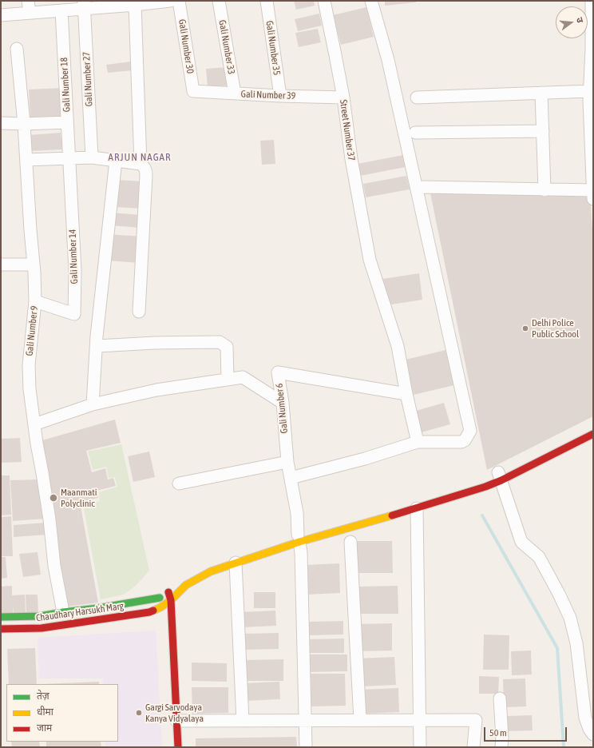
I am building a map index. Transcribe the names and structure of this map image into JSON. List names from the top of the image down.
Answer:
{
  "streets": {
    "street": [
      "Gali Number 30",
      "Gali Number 33",
      "Gali Number 35",
      "Gali Number 27",
      "Gali Number 18",
      "Gali Number 39",
      "Street Number 37",
      "Gali Number 14",
      "Gali Number 9",
      "Gali Number 6",
      "Chaudhary Harsukh Marg"
    ]
  },
  "crossings": [
    ["Gali Number 30", "Gali Number 39"],
    ["Gali Number 33", "Gali Number 39"],
    ["Gali Number 35", "Gali Number 39"],
    ["Gali Number 18", "Gali Number 14"],
    ["Gali Number 39", "Street Number 37"],
    ["Street Number 37", "Gali Number 6"],
    ["Gali Number 14", "Gali Number 9"],
    ["Gali Number 9", "Chaudhary Harsukh Marg"],
    ["Gali Number 6", "Chaudhary Harsukh Marg"]
  ],
  "districts": ["ARJUN NAGAR"],
  "places": ["Delhi Police Public School", "Maanmati Polyclinic", "Gargi Sarvodaya Kanya Vidyalaya"],
  "legend": ["तेज़", "धीमा", "जाम"],
  "scale_bar": "50 m",
  "north": "right"
}
